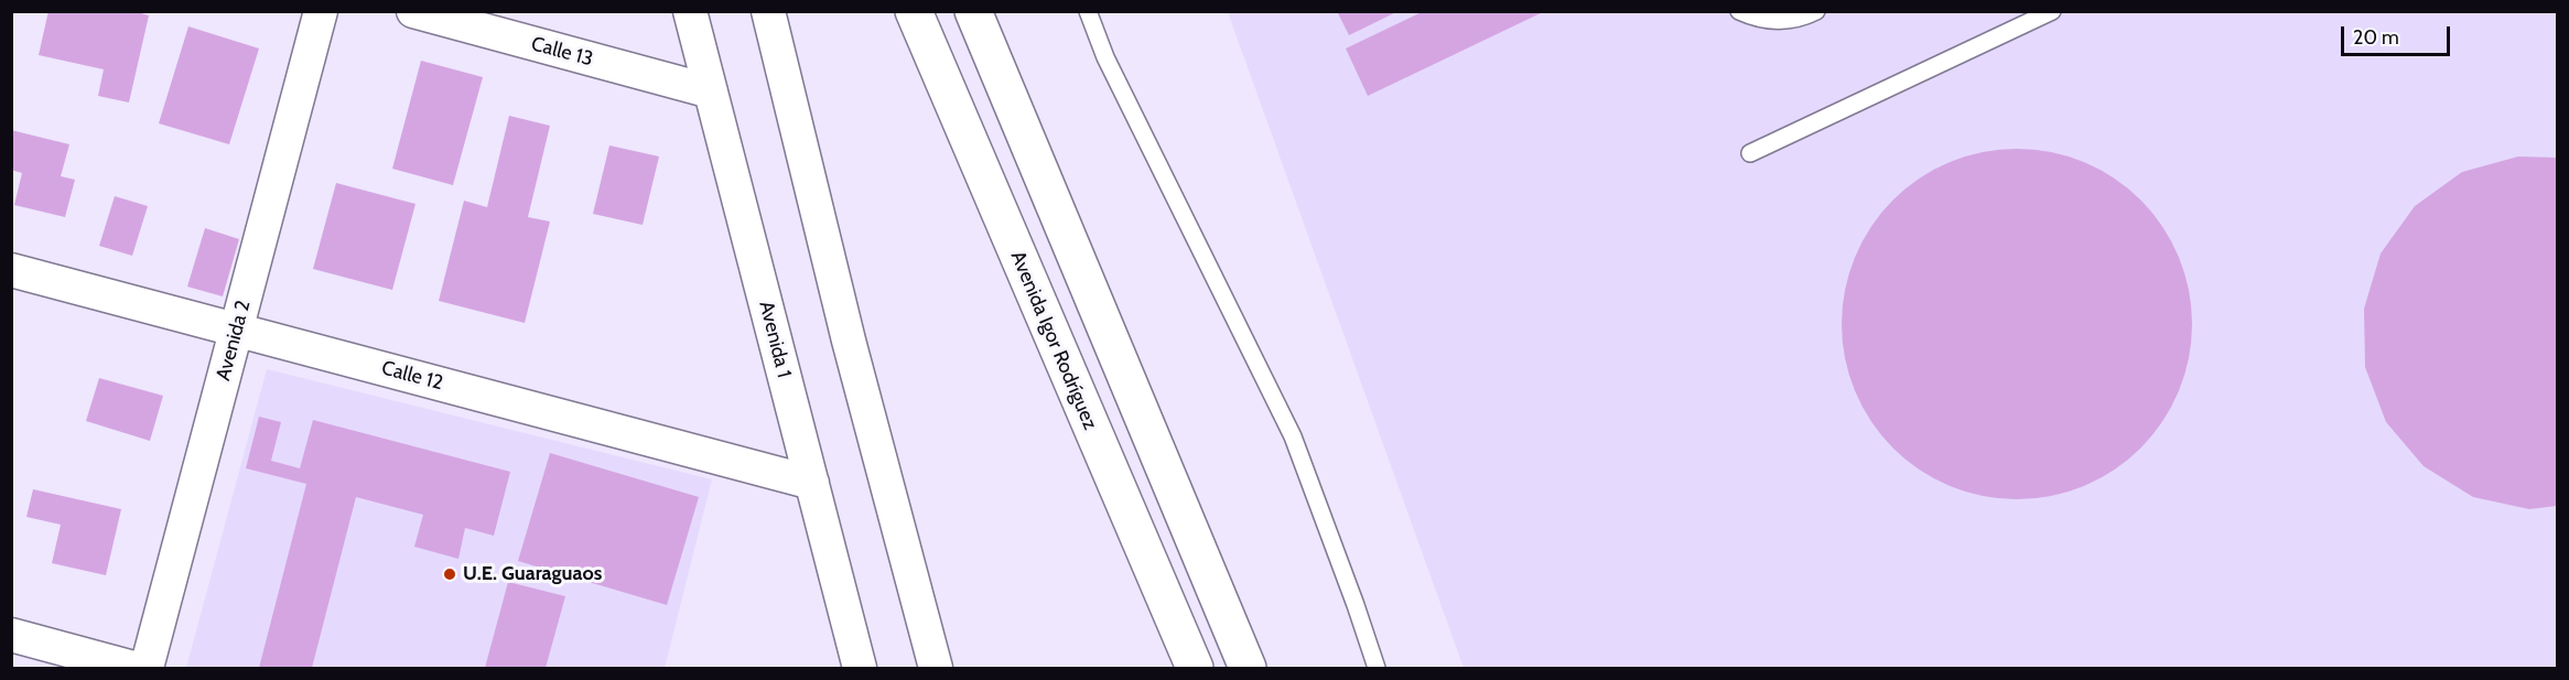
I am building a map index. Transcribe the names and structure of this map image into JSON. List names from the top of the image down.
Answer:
{
  "streets": {
    "highway": ["Avenida Igor Rodríguez"],
    "street": [
      "Calle 13",
      "Avenida 1",
      "Avenida 2",
      "Calle 12"
    ]
  },
  "crossings": [
    ["Calle 13", "Avenida 1"],
    ["Avenida 1", "Calle 12"],
    ["Avenida 2", "Calle 12"]
  ],
  "places": ["U.E. Guaraguaos"],
  "scale_bar": "20 m"
}
